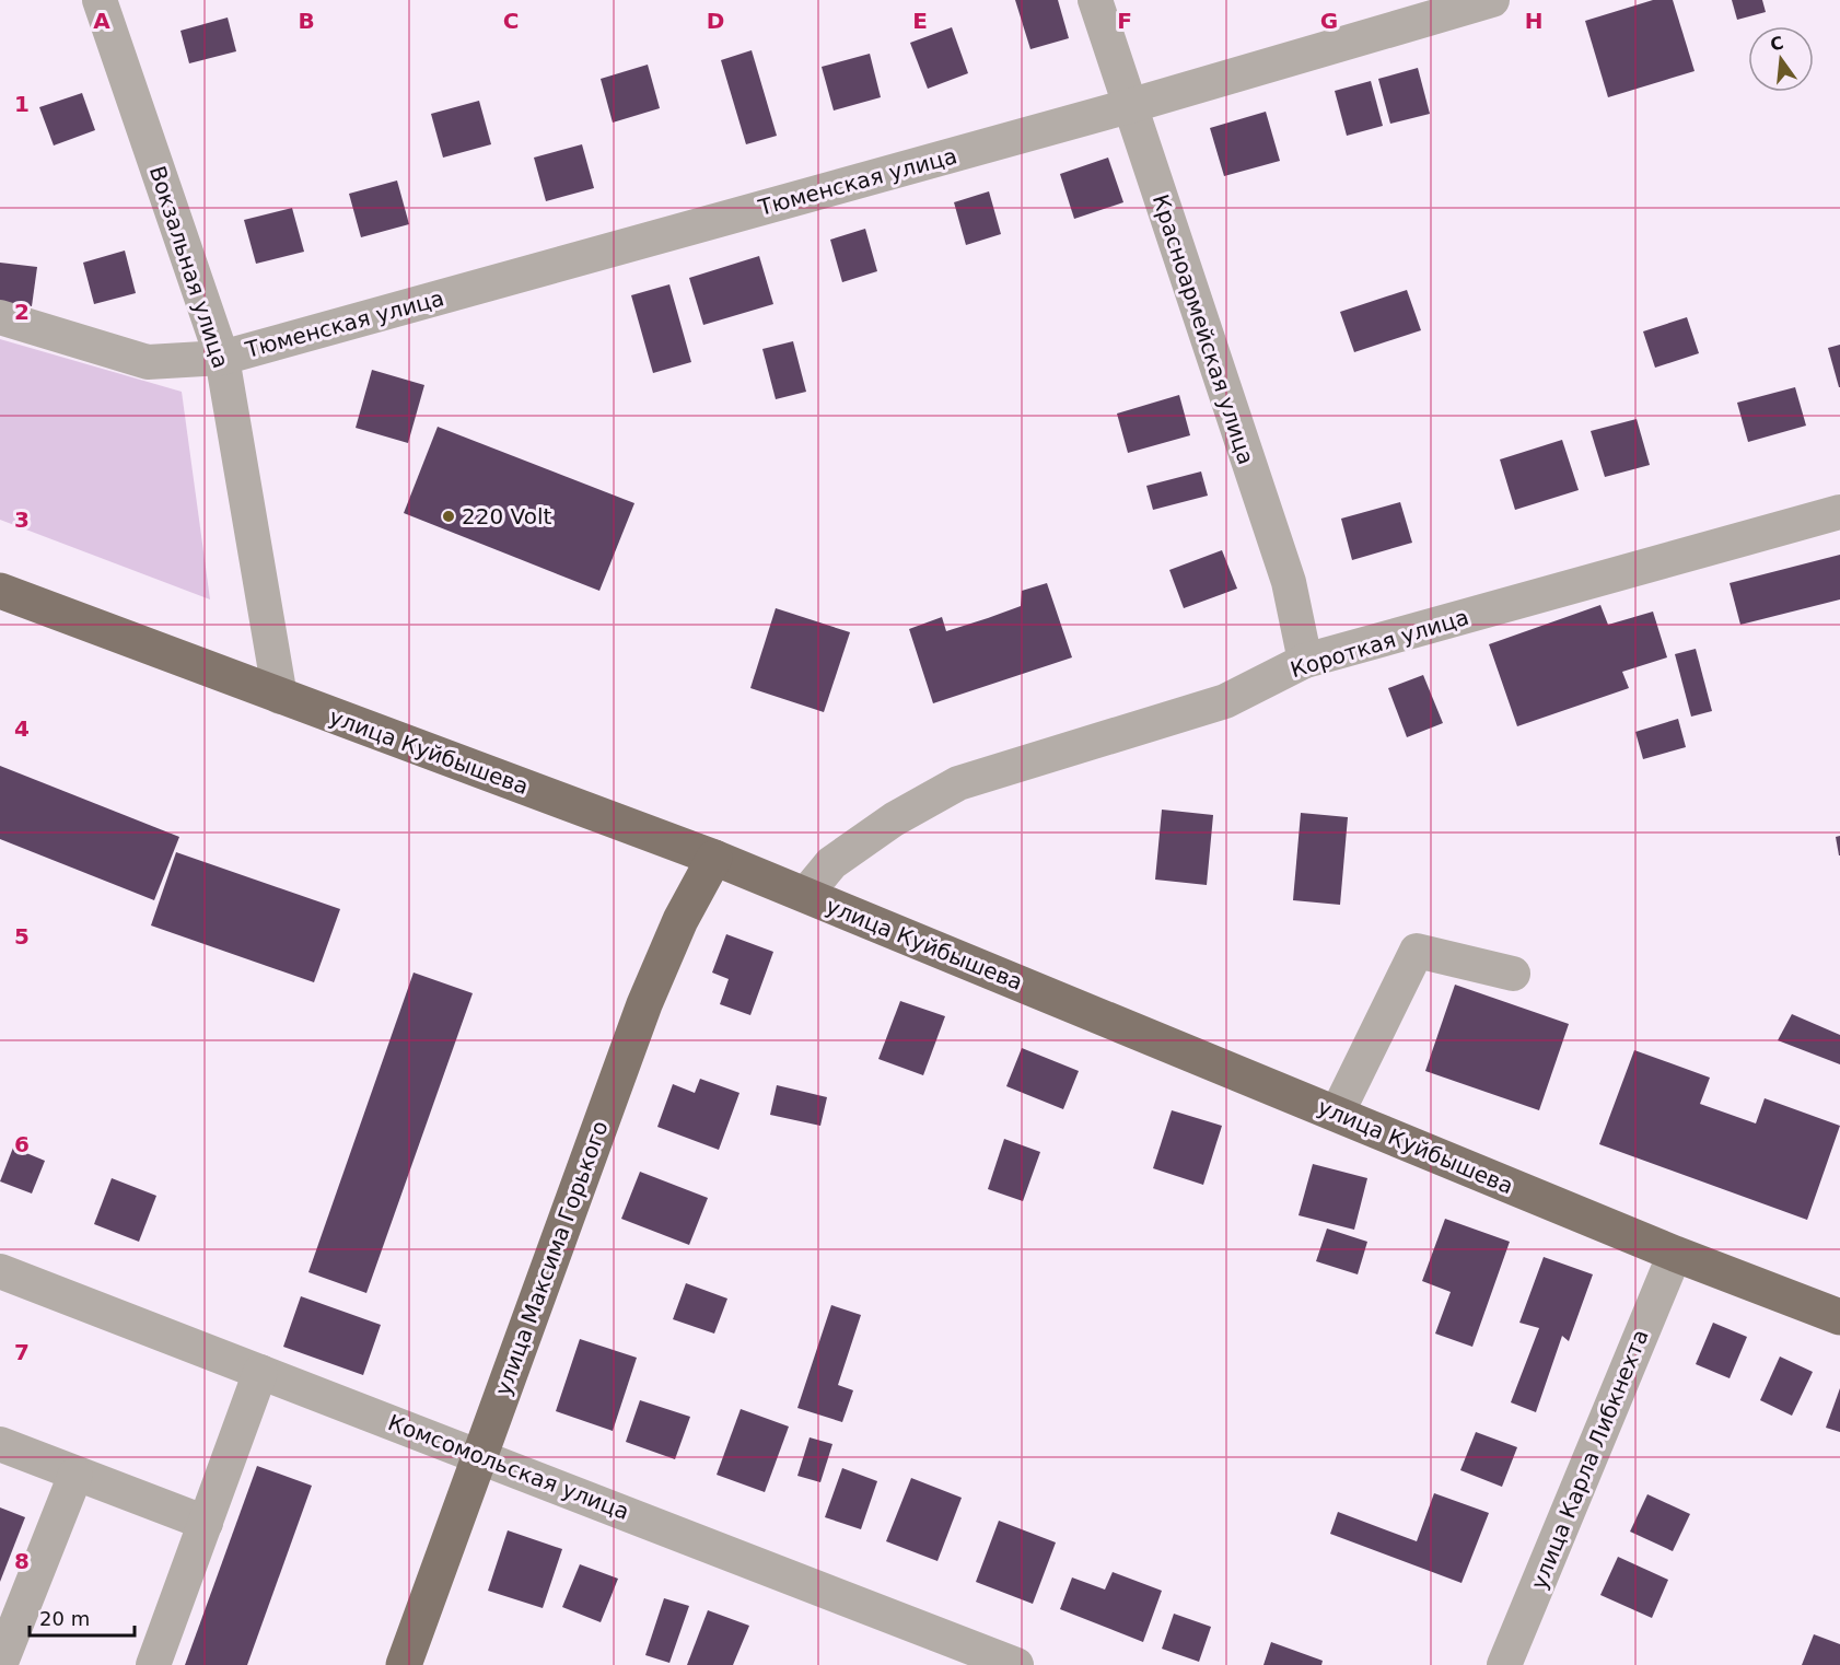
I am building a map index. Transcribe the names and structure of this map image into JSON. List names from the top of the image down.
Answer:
{
  "streets": {
    "main road": ["улица Куйбышева", "улица Максима Горького"],
    "street": [
      "Тюменская улица",
      "Вокзальная улица",
      "Красноармейская улица",
      "Короткая улица",
      "улица Карла Либкнехта",
      "Комсомольская улица"
    ]
  },
  "crossings": [
    ["Тюменская улица", "Вокзальная улица"],
    ["Тюменская улица", "Красноармейская улица"],
    ["Вокзальная улица", "улица Куйбышева"],
    ["Красноармейская улица", "Короткая улица"],
    ["Короткая улица", "улица Куйбышева"],
    ["улица Куйбышева", "улица Максима Горького"],
    ["улица Куйбышева", "улица Карла Либкнехта"],
    ["улица Максима Горького", "Комсомольская улица"]
  ],
  "places": ["220 Volt"],
  "scale_bar": "20 m",
  "north": "top",
  "grid": {
    "columns": [
      "A",
      "B",
      "C",
      "D",
      "E",
      "F",
      "G",
      "H"
    ],
    "rows": [
      "1",
      "2",
      "3",
      "4",
      "5",
      "6",
      "7",
      "8"
    ]
  }
}
